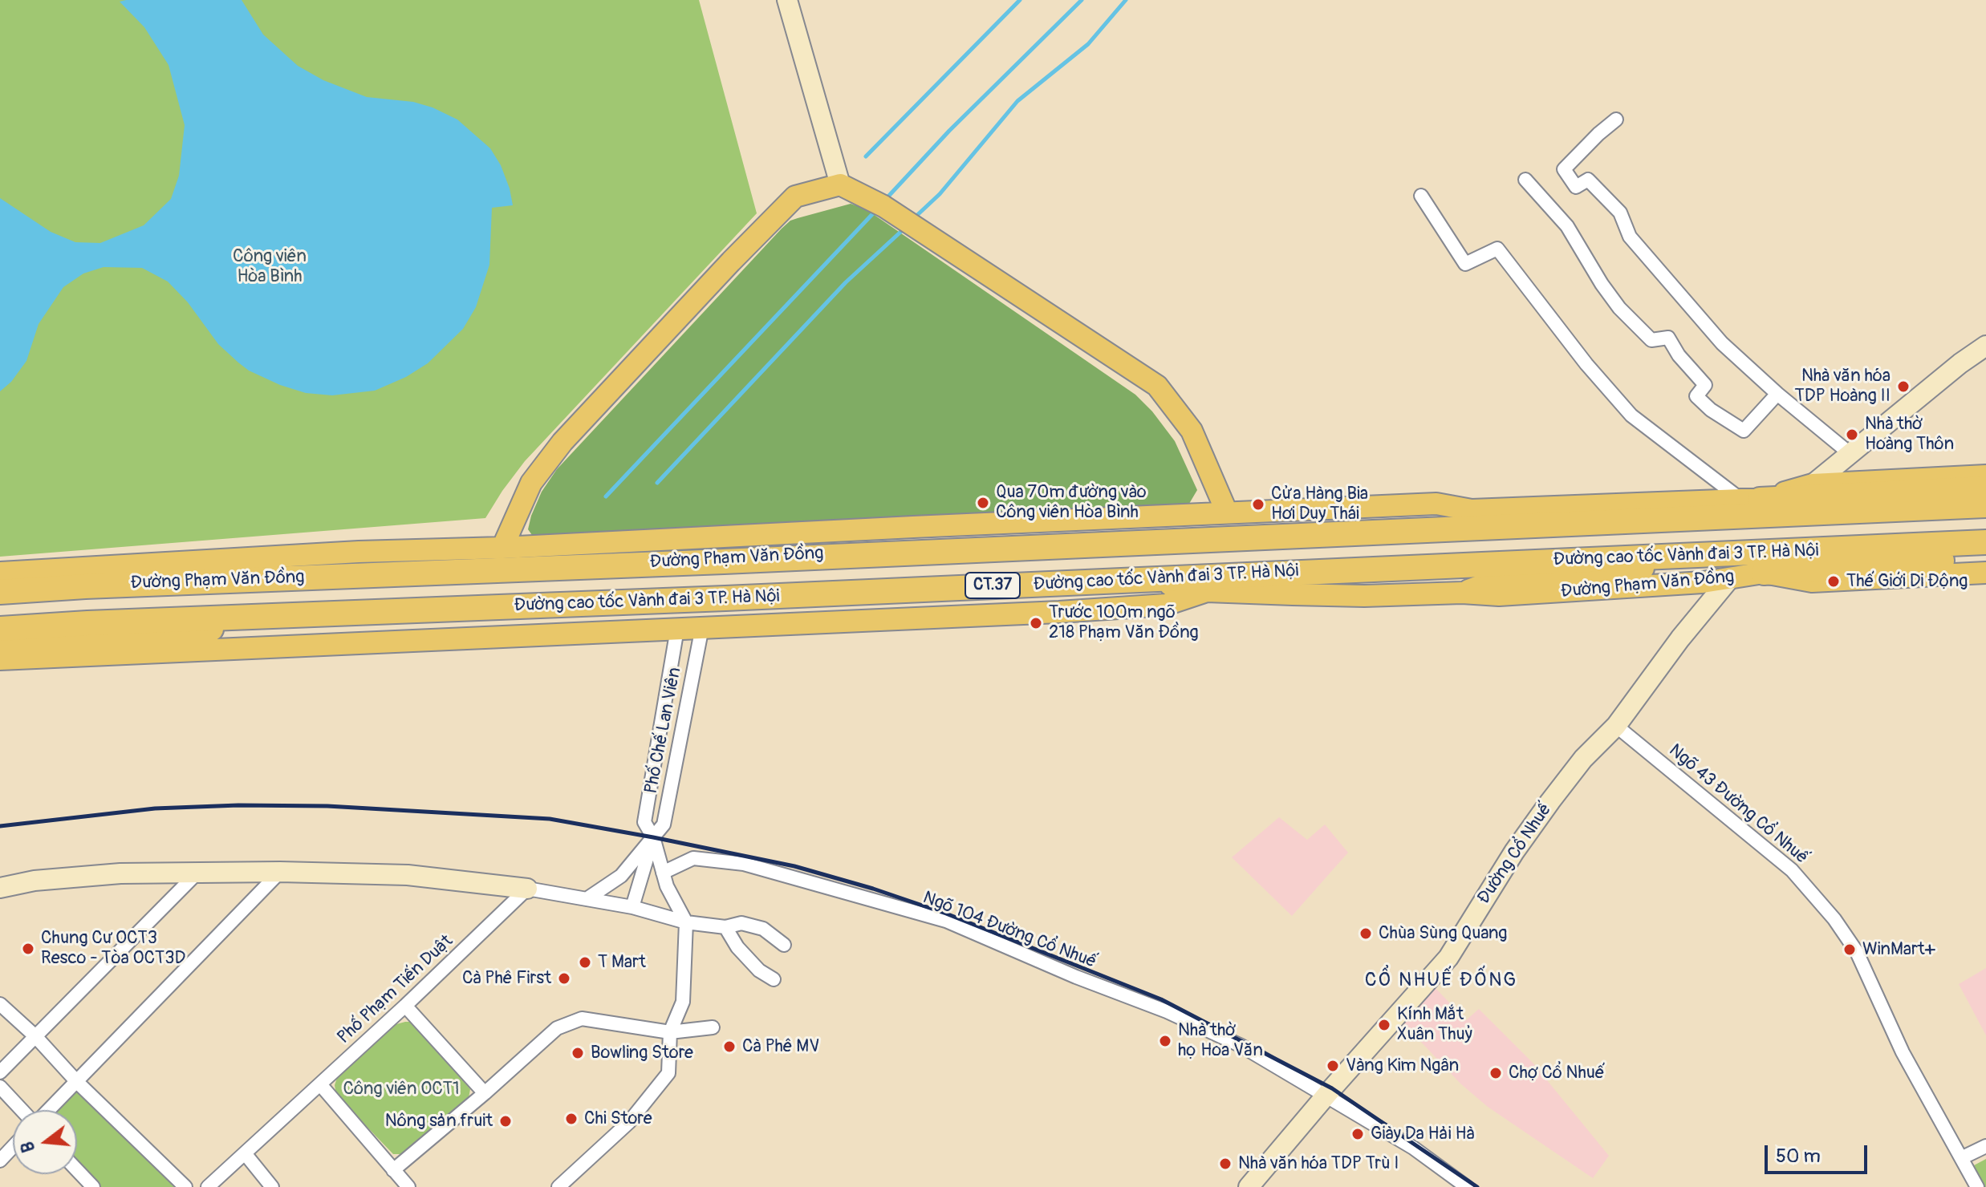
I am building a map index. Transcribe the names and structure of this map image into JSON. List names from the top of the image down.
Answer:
{
  "streets": {
    "highway": ["Đường cao tốc Vành đai 3 TP. Hà Nội", "CT.37"],
    "main road": ["Đường Phạm Văn Đồng", "Đường Cổ Nhuế"],
    "street": [
      "Phố Chế Lan Viên",
      "Ngõ 43 Đường Cổ Nhuế",
      "Ngõ 104 Đường Cổ Nhuế",
      "Phố Phạm Tiến Duật"
    ]
  },
  "crossings": [
    ["Đường cao tốc Vành đai 3 TP. Hà Nội", "Đường Phạm Văn Đồng"],
    ["Đường Phạm Văn Đồng", "Phố Chế Lan Viên"],
    ["Đường Phạm Văn Đồng", "Đường Cổ Nhuế"],
    ["Ngõ 43 Đường Cổ Nhuế", "Đường Cổ Nhuế"],
    ["Đường Cổ Nhuế", "Ngõ 104 Đường Cổ Nhuế"]
  ],
  "districts": ["CỔ NHUẾ ĐỐNG"],
  "parks": ["Công viên Hòa Bình", "Công viên OCT1"],
  "places": [
    "Nhà văn hóa TDP Hoàng II",
    "Nhà thờ Hoàng Thôn",
    "Qua 70m đường vào Công viên Hòa Bình",
    "Cửa Hàng Bia Hơi Duy Thái",
    "Thế Giới Di Động",
    "Trước 100m ngõ 218 Phạm Văn Đồng",
    "Chùa Sùng Quang",
    "Chung Cư OCT3 Resco - Tòa OCT3D",
    "WinMart+",
    "T Mart",
    "Cà Phê First",
    "Kính Mắt Xuân Thuỷ",
    "Nhà thờ họ Hoa Văn",
    "Cà Phê MV",
    "Bowling Store",
    "Vàng Kim Ngân",
    "Chợ Cổ Nhuế",
    "Chi Store",
    "Nông sản fruit",
    "Giày Da Hải Hà",
    "Nhà văn hóa TDP Trù I"
  ],
  "scale_bar": "50 m",
  "north": "left"
}
